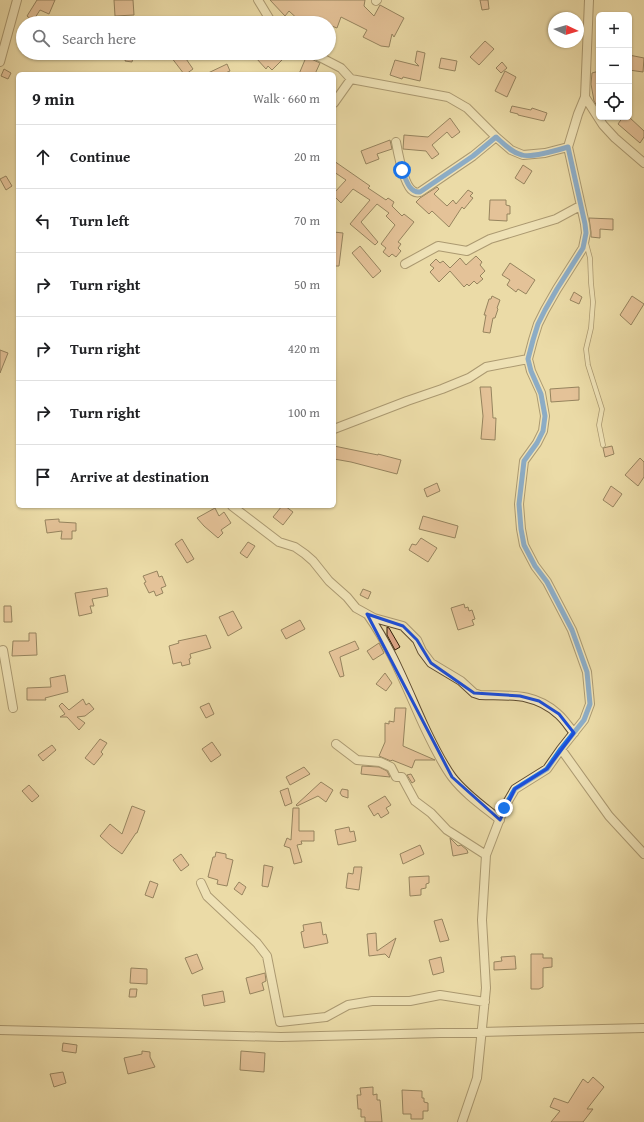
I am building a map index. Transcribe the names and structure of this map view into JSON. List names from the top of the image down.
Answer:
{
  "north": "right",
  "page": {
    "map_buttons": ["+", "−"],
    "search": "Search here",
    "heading": ["9 min", "Walk · 660 m"],
    "list": [
      ["Continue", "20 m"],
      ["Turn left", "70 m"],
      ["Turn right", "50 m"],
      ["Turn right", "420 m"],
      ["Turn right", "100 m"],
      "Arrive at destination"
    ]
  }
}
